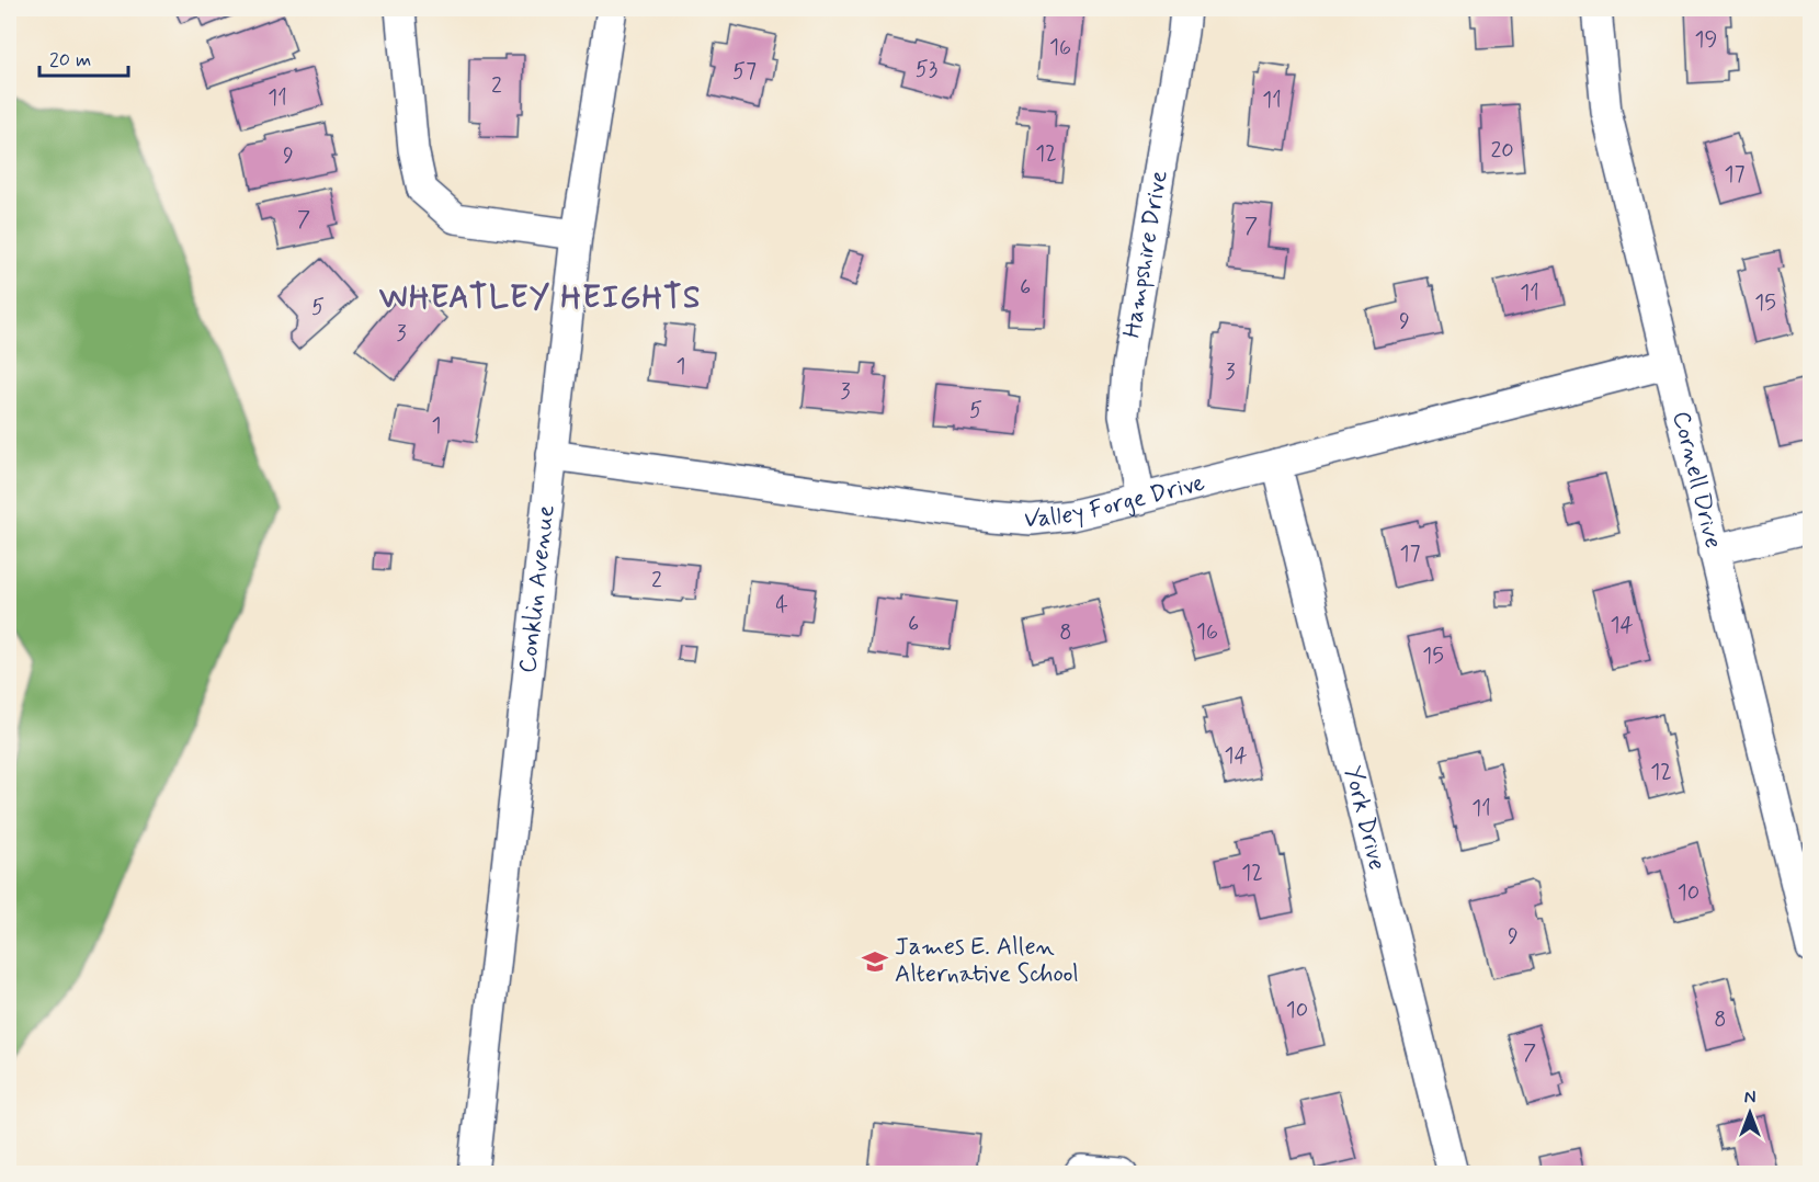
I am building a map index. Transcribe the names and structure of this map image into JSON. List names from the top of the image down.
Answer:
{
  "streets": {
    "street": [
      "Hampshire Drive",
      "Cornell Drive",
      "Valley Forge Drive",
      "Conklin Avenue",
      "York Drive"
    ]
  },
  "crossings": [
    ["Hampshire Drive", "Valley Forge Drive"],
    ["Cornell Drive", "Valley Forge Drive"],
    ["Valley Forge Drive", "Conklin Avenue"],
    ["Valley Forge Drive", "York Drive"]
  ],
  "districts": ["WHEATLEY HEIGHTS"],
  "places": {
    "school or university": ["James E. Allen Alternative School"]
  },
  "house_numbers": [
    "19",
    "16",
    "53",
    "57",
    "2",
    "11",
    "11",
    "20",
    "12",
    "9",
    "17",
    "7",
    "7",
    "6",
    "11",
    "15",
    "5",
    "9",
    "3",
    "1",
    "3",
    "3",
    "5",
    "1",
    "17",
    "2",
    "4",
    "6",
    "14",
    "16",
    "8",
    "15",
    "14",
    "12",
    "11",
    "12",
    "10",
    "9",
    "10",
    "8",
    "7"
  ],
  "scale_bar": "20 m",
  "north": "top"
}
